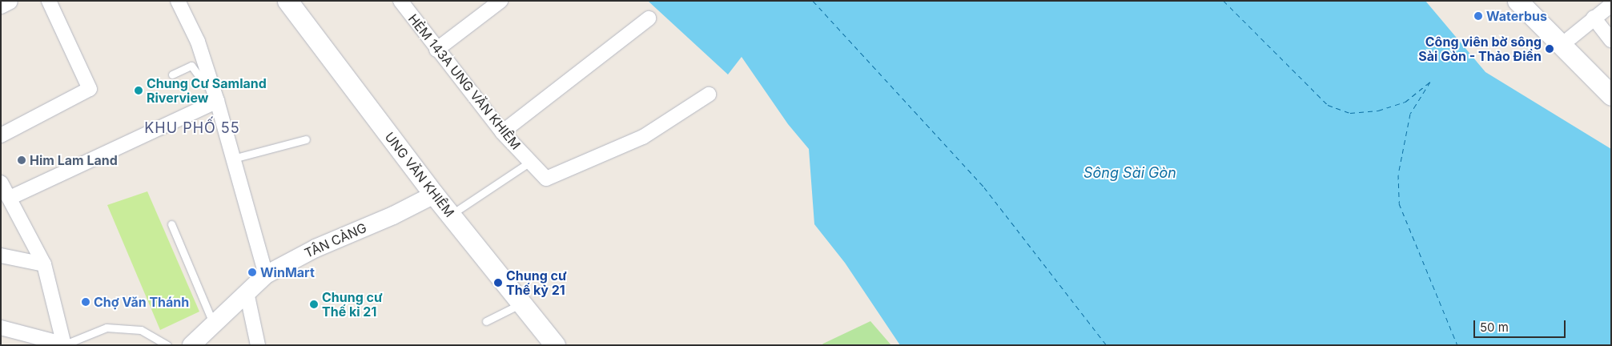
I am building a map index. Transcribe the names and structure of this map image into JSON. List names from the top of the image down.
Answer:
{
  "streets": {
    "main road": ["UNG VĂN KHIÊM"],
    "street": ["HẺM 143A UNG VĂN KHIÊM", "TÂN CẢNG"]
  },
  "crossings": [
    ["UNG VĂN KHIÊM", "TÂN CẢNG"]
  ],
  "districts": ["KHU PHỐ 55"],
  "water": ["Sông Sài Gòn"],
  "places": [
    "Waterbus",
    "Công viên bờ sông Sài Gòn - Thảo Điền",
    "Chung Cư Samland Riverview",
    "Him Lam Land",
    "WinMart",
    "Chung cư Thế kỷ 21",
    "Chợ Văn Thánh",
    "Chung cư Thế kỉ 21"
  ],
  "scale_bar": "50 m"
}
